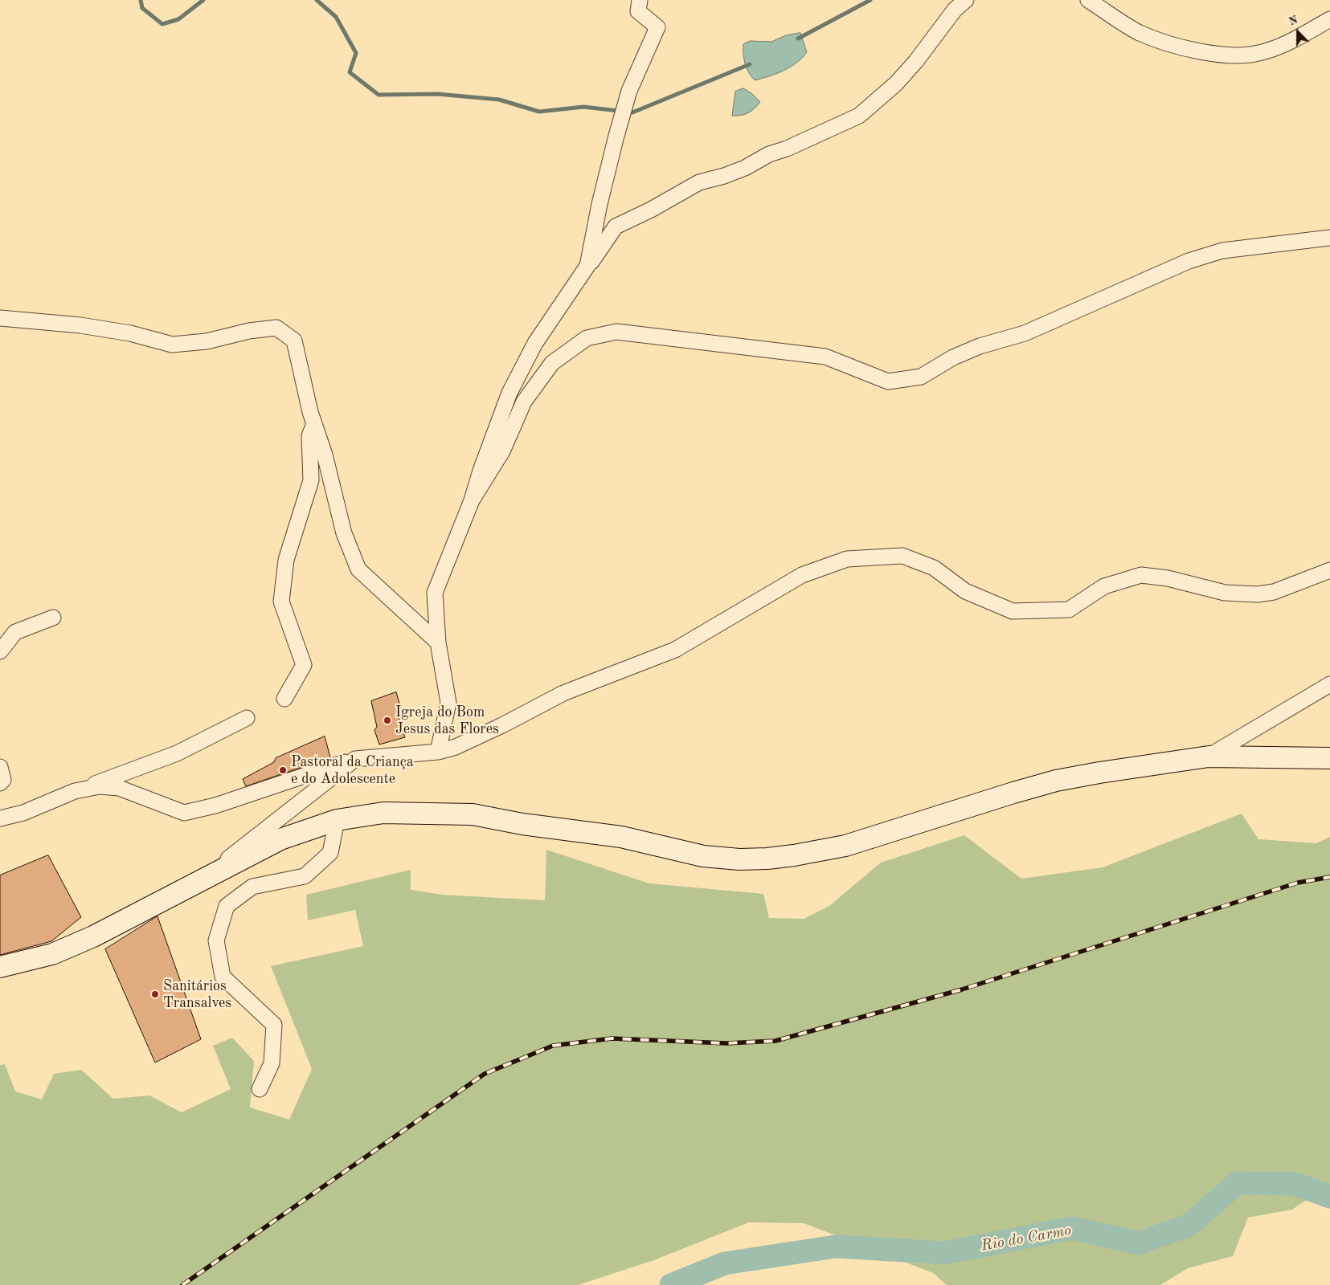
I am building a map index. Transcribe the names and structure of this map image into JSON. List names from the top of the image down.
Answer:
{
  "water": ["Rio do Carmo"],
  "places": ["Igreja do Bom Jesus das Flores", "Pastoral da Criança e do Adolescente", "Sanitários Transalves"],
  "north": "top"
}
